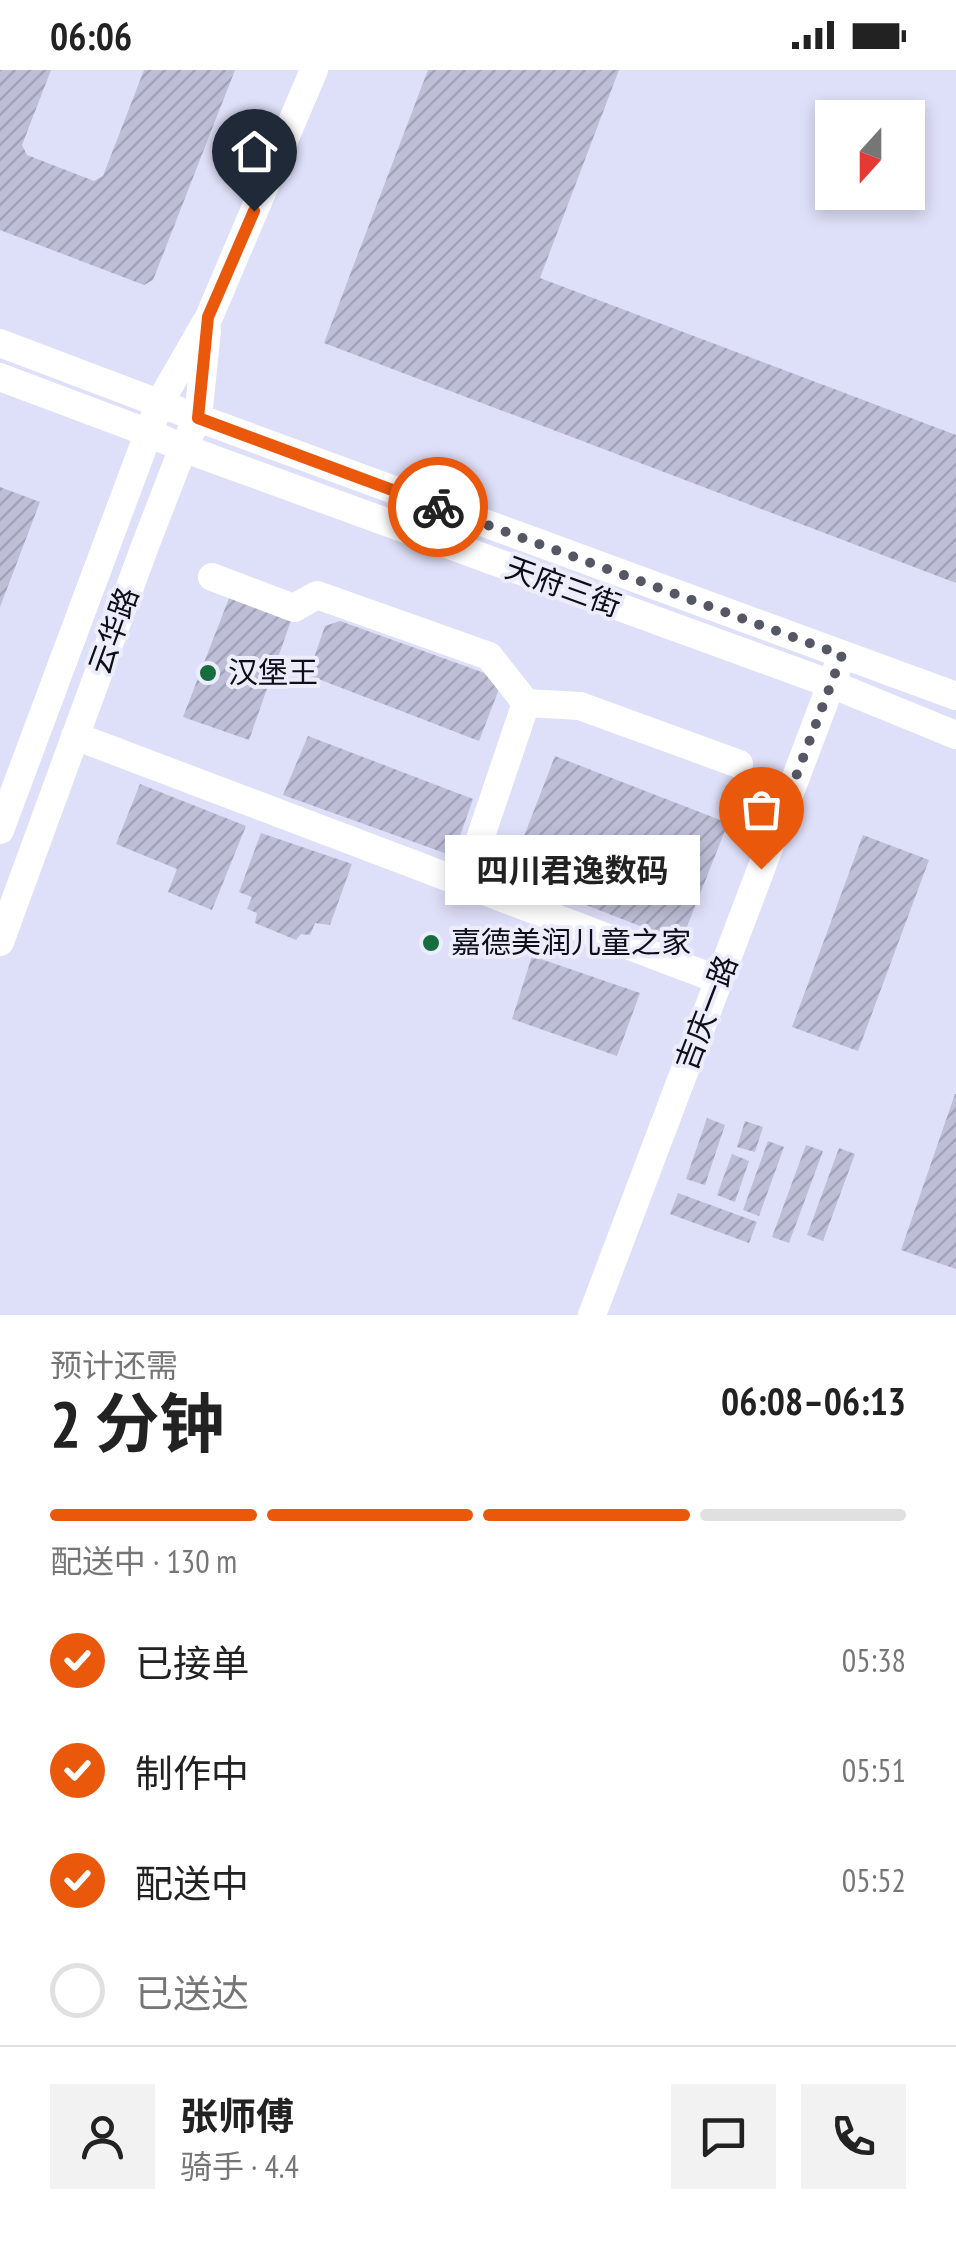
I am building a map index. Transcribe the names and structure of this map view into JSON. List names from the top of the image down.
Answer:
{
  "streets": {
    "street": ["天府三街", "云华路", "吉庆一路"]
  },
  "crossings": [
    ["天府三街", "云华路"],
    ["天府三街", "吉庆一路"]
  ],
  "places": ["汉堡王", "四川君逸数码", "嘉德美润儿童之家"],
  "north": "bottom",
  "page": {
    "status": "06:06",
    "bubble": "四川君逸数码",
    "heading": ["2 分钟", "预计还需", "06:08–06:13"],
    "panel": ["张师傅", "骑手 · 4.4"],
    "bar": "配送中 · 130 m",
    "list": [
      ["已接单", "05:38"],
      ["制作中", "05:51"],
      ["配送中", "05:52"],
      "已送达"
    ]
  }
}
